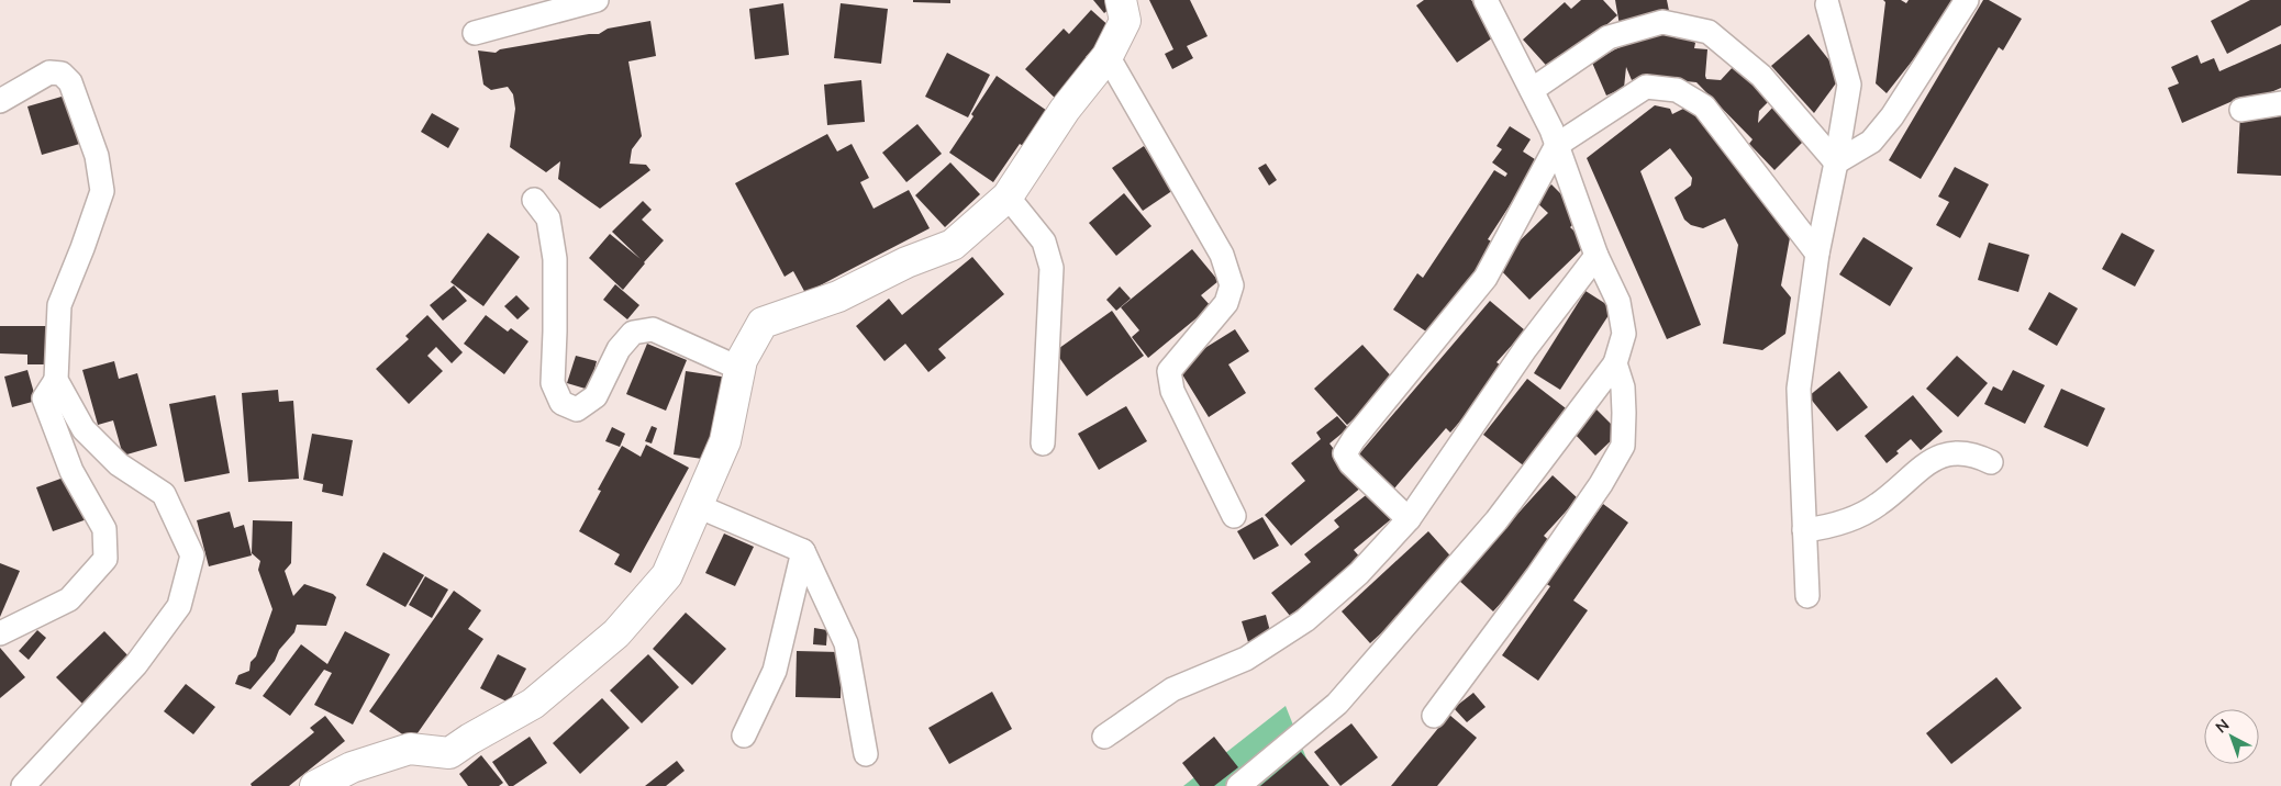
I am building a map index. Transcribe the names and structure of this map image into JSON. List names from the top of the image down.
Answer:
{
  "north": "top left"
}
